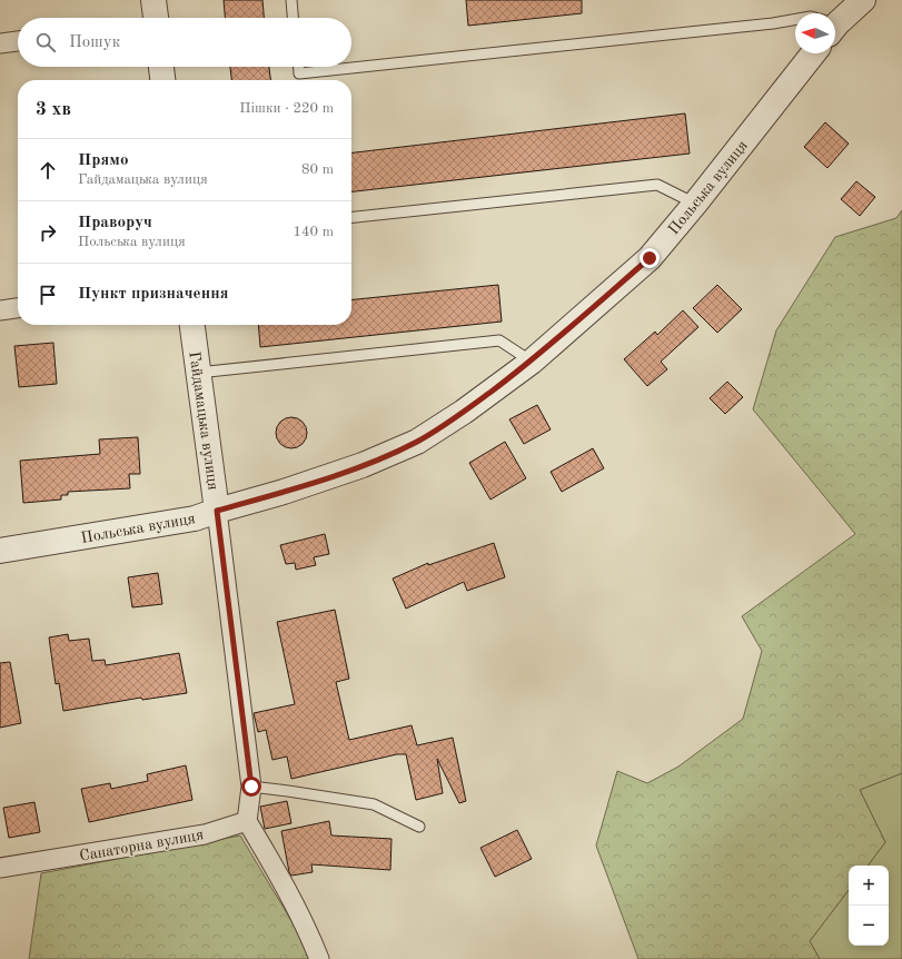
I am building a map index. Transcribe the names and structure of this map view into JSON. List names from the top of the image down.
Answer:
{
  "streets": {
    "street": ["Польська вулиця", "Гайдамацька вулиця", "Санаторна вулиця"]
  },
  "crossings": [
    ["Польська вулиця", "Гайдамацька вулиця"]
  ],
  "north": "left",
  "page": {
    "search": "Пошук",
    "heading": ["3 хв", "Пішки · 220 m"],
    "list": [
      ["Прямо", "Гайдамацька вулиця", "80 m"],
      ["Праворуч", "Польська вулиця", "140 m"],
      "Пункт призначення"
    ],
    "map_buttons": ["+", "−"]
  }
}
